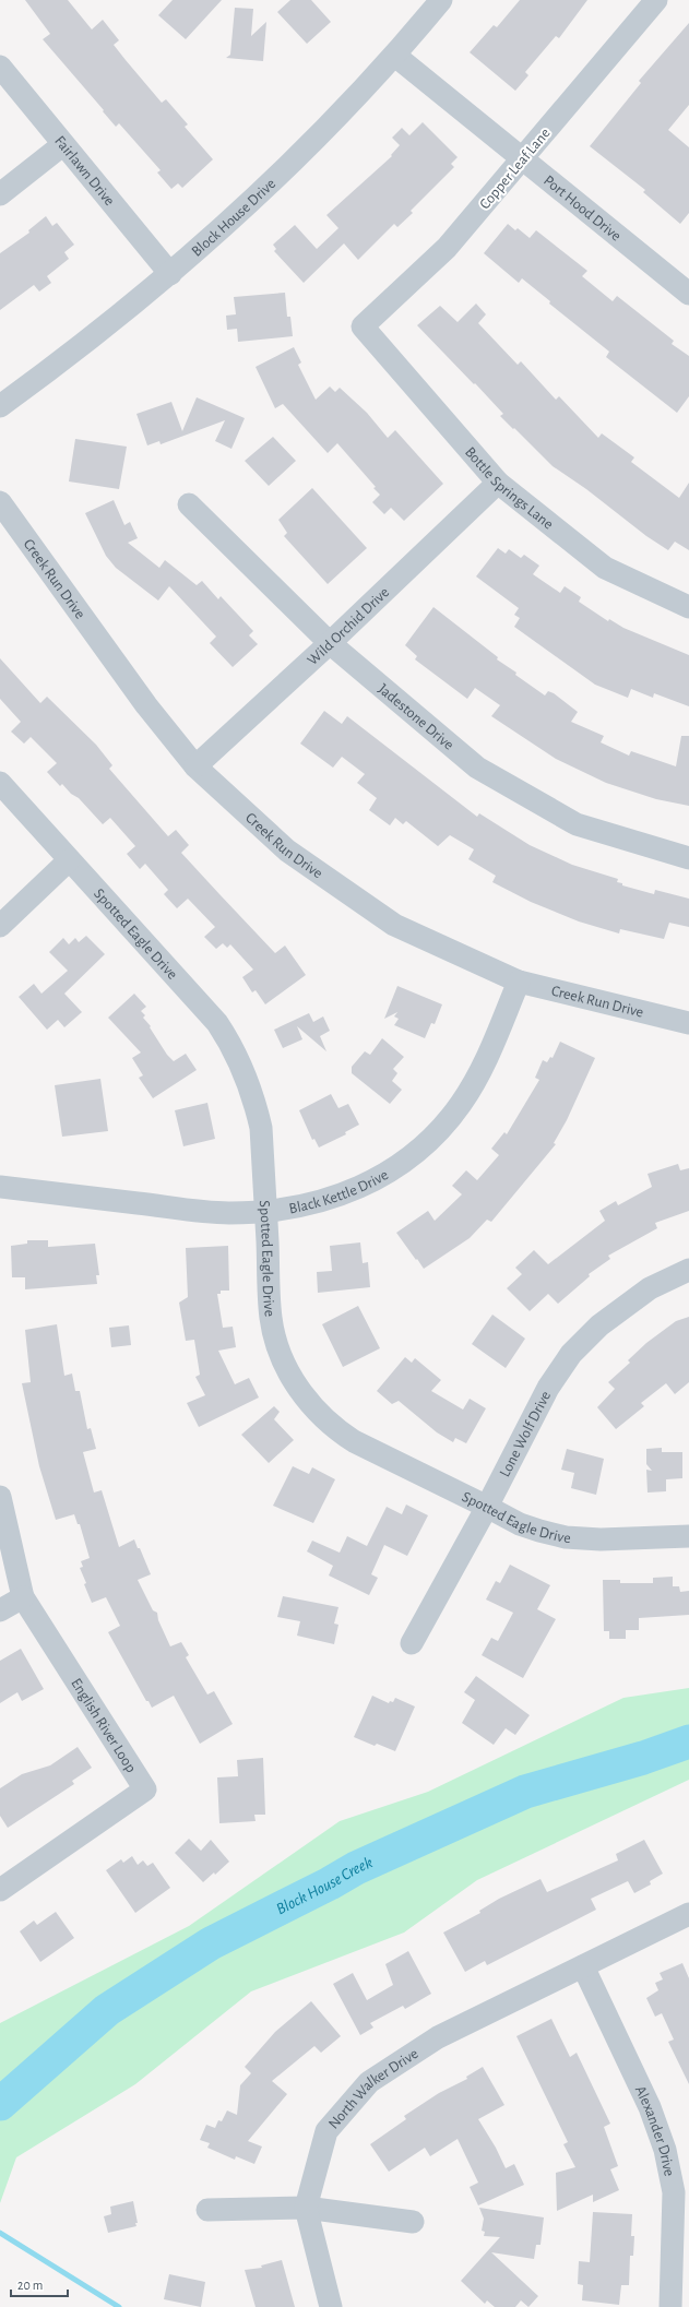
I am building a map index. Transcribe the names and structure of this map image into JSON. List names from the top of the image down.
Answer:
{
  "streets": {
    "street": [
      "Copper Leaf Lane",
      "Fairlawn Drive",
      "Port Hood Drive",
      "Block House Drive",
      "Bottle Springs Lane",
      "Creek Run Drive",
      "Wild Orchid Drive",
      "Jadestone Drive",
      "Spotted Eagle Drive",
      "Black Kettle Drive",
      "Lone Wolf Drive",
      "English River Loop",
      "North Walker Drive",
      "Alexander Drive"
    ]
  },
  "crossings": [
    ["Copper Leaf Lane", "Port Hood Drive"],
    ["Copper Leaf Lane", "Bottle Springs Lane"],
    ["Fairlawn Drive", "Block House Drive"],
    ["Port Hood Drive", "Block House Drive"],
    ["Bottle Springs Lane", "Wild Orchid Drive"],
    ["Creek Run Drive", "Wild Orchid Drive"],
    ["Creek Run Drive", "Black Kettle Drive"],
    ["Wild Orchid Drive", "Jadestone Drive"],
    ["Spotted Eagle Drive", "Black Kettle Drive"],
    ["Spotted Eagle Drive", "Lone Wolf Drive"],
    ["North Walker Drive", "Alexander Drive"]
  ],
  "water": ["Block House Creek"],
  "scale_bar": "20 m"
}
